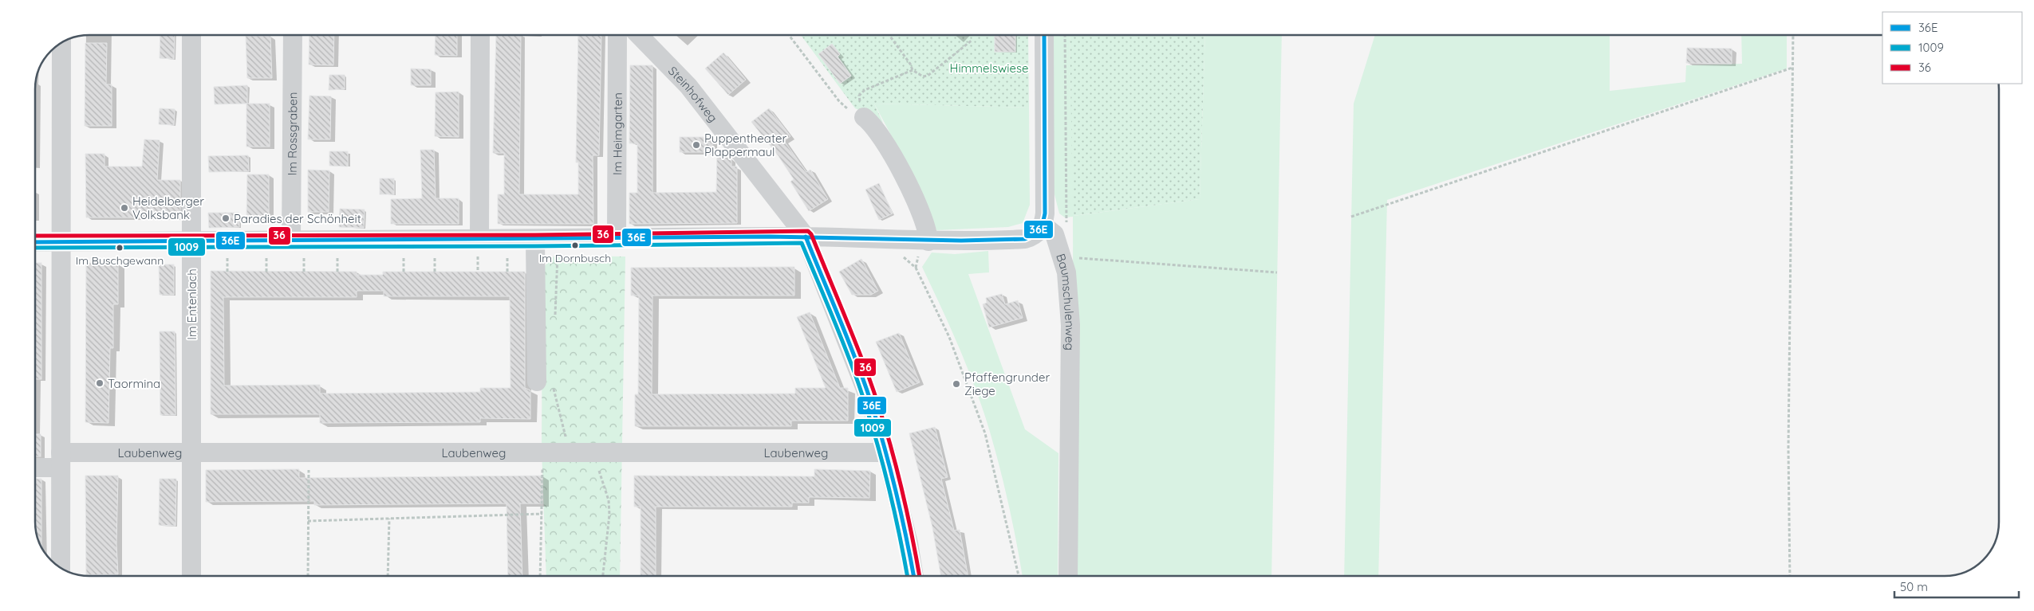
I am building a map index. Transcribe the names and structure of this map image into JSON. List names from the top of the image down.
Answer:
{
  "streets": {
    "street": [
      "Steinhofweg",
      "Im Heimgarten",
      "Im Rossgraben",
      "Baumschulenweg",
      "Im Entenlach",
      "Laubenweg"
    ]
  },
  "crossings": [
    ["Steinhofweg", "Laubenweg"],
    ["Im Entenlach", "Laubenweg"]
  ],
  "parks": ["Himmelswiese"],
  "places": [
    "Puppentheater Plappermaul",
    "Heidelberger Volksbank",
    "Paradies der Schönheit",
    "Im Dornbusch",
    "Im Buschgewann",
    "Taormina",
    "Pfaffengrunder Ziege"
  ],
  "lines": ["transit line 36E", "transit line 36", "transit line 1009"],
  "legend": ["36E", "1009", "36"],
  "scale_bar": "50 m"
}
